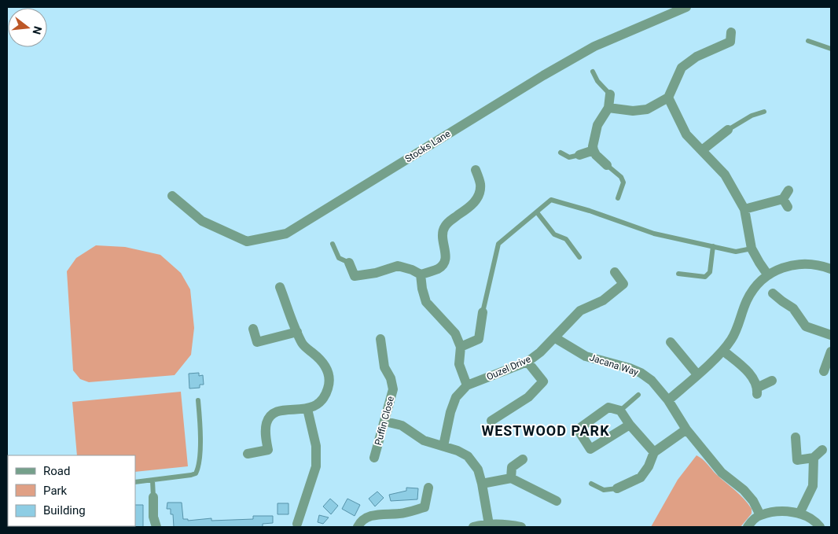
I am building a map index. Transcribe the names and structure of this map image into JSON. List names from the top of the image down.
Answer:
{
  "streets": {
    "street": [
      "Stocks Lane",
      "Jacana Way",
      "Ouzel Drive",
      "Puffin Close"
    ]
  },
  "crossings": [
    ["Jacana Way", "Ouzel Drive"]
  ],
  "districts": ["WESTWOOD PARK"],
  "legend": ["Road", "Park", "Building"],
  "north": "right"
}
